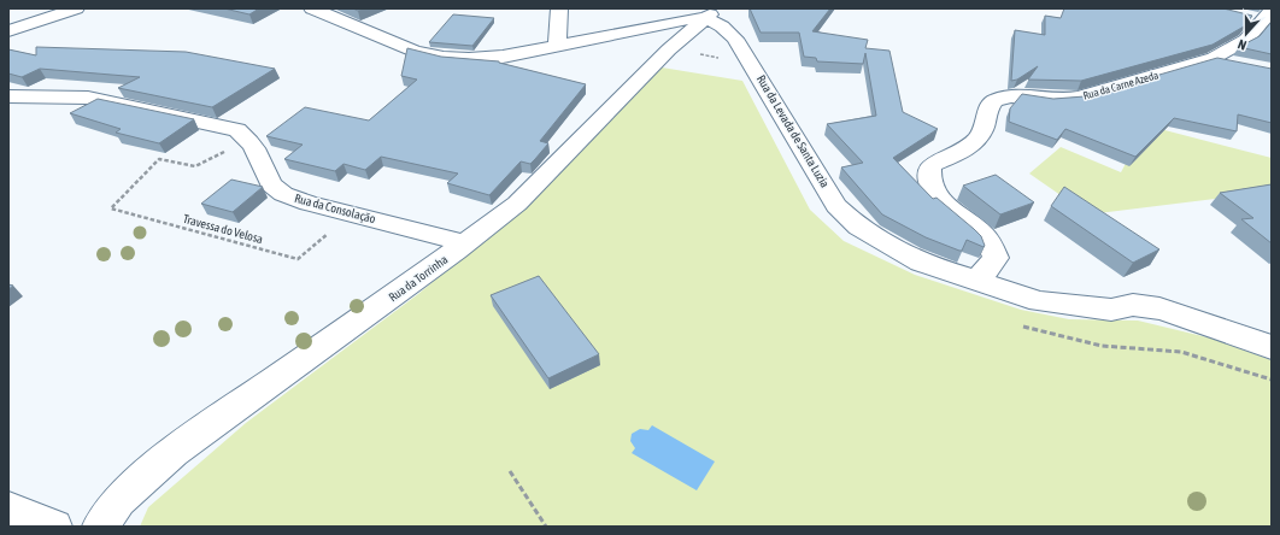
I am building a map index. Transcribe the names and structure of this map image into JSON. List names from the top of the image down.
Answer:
{
  "streets": {
    "street": [
      "Rua da Carne Azeda",
      "Rua da Levada de Santa Luzia",
      "Rua da Consolação",
      "Rua da Torrinha"
    ],
    "path": ["Travessa do Velosa"]
  },
  "crossings": [
    ["Rua da Carne Azeda", "Rua da Levada de Santa Luzia"],
    ["Rua da Levada de Santa Luzia", "Rua da Torrinha"],
    ["Rua da Consolação", "Rua da Torrinha"]
  ],
  "north": "bottom"
}
